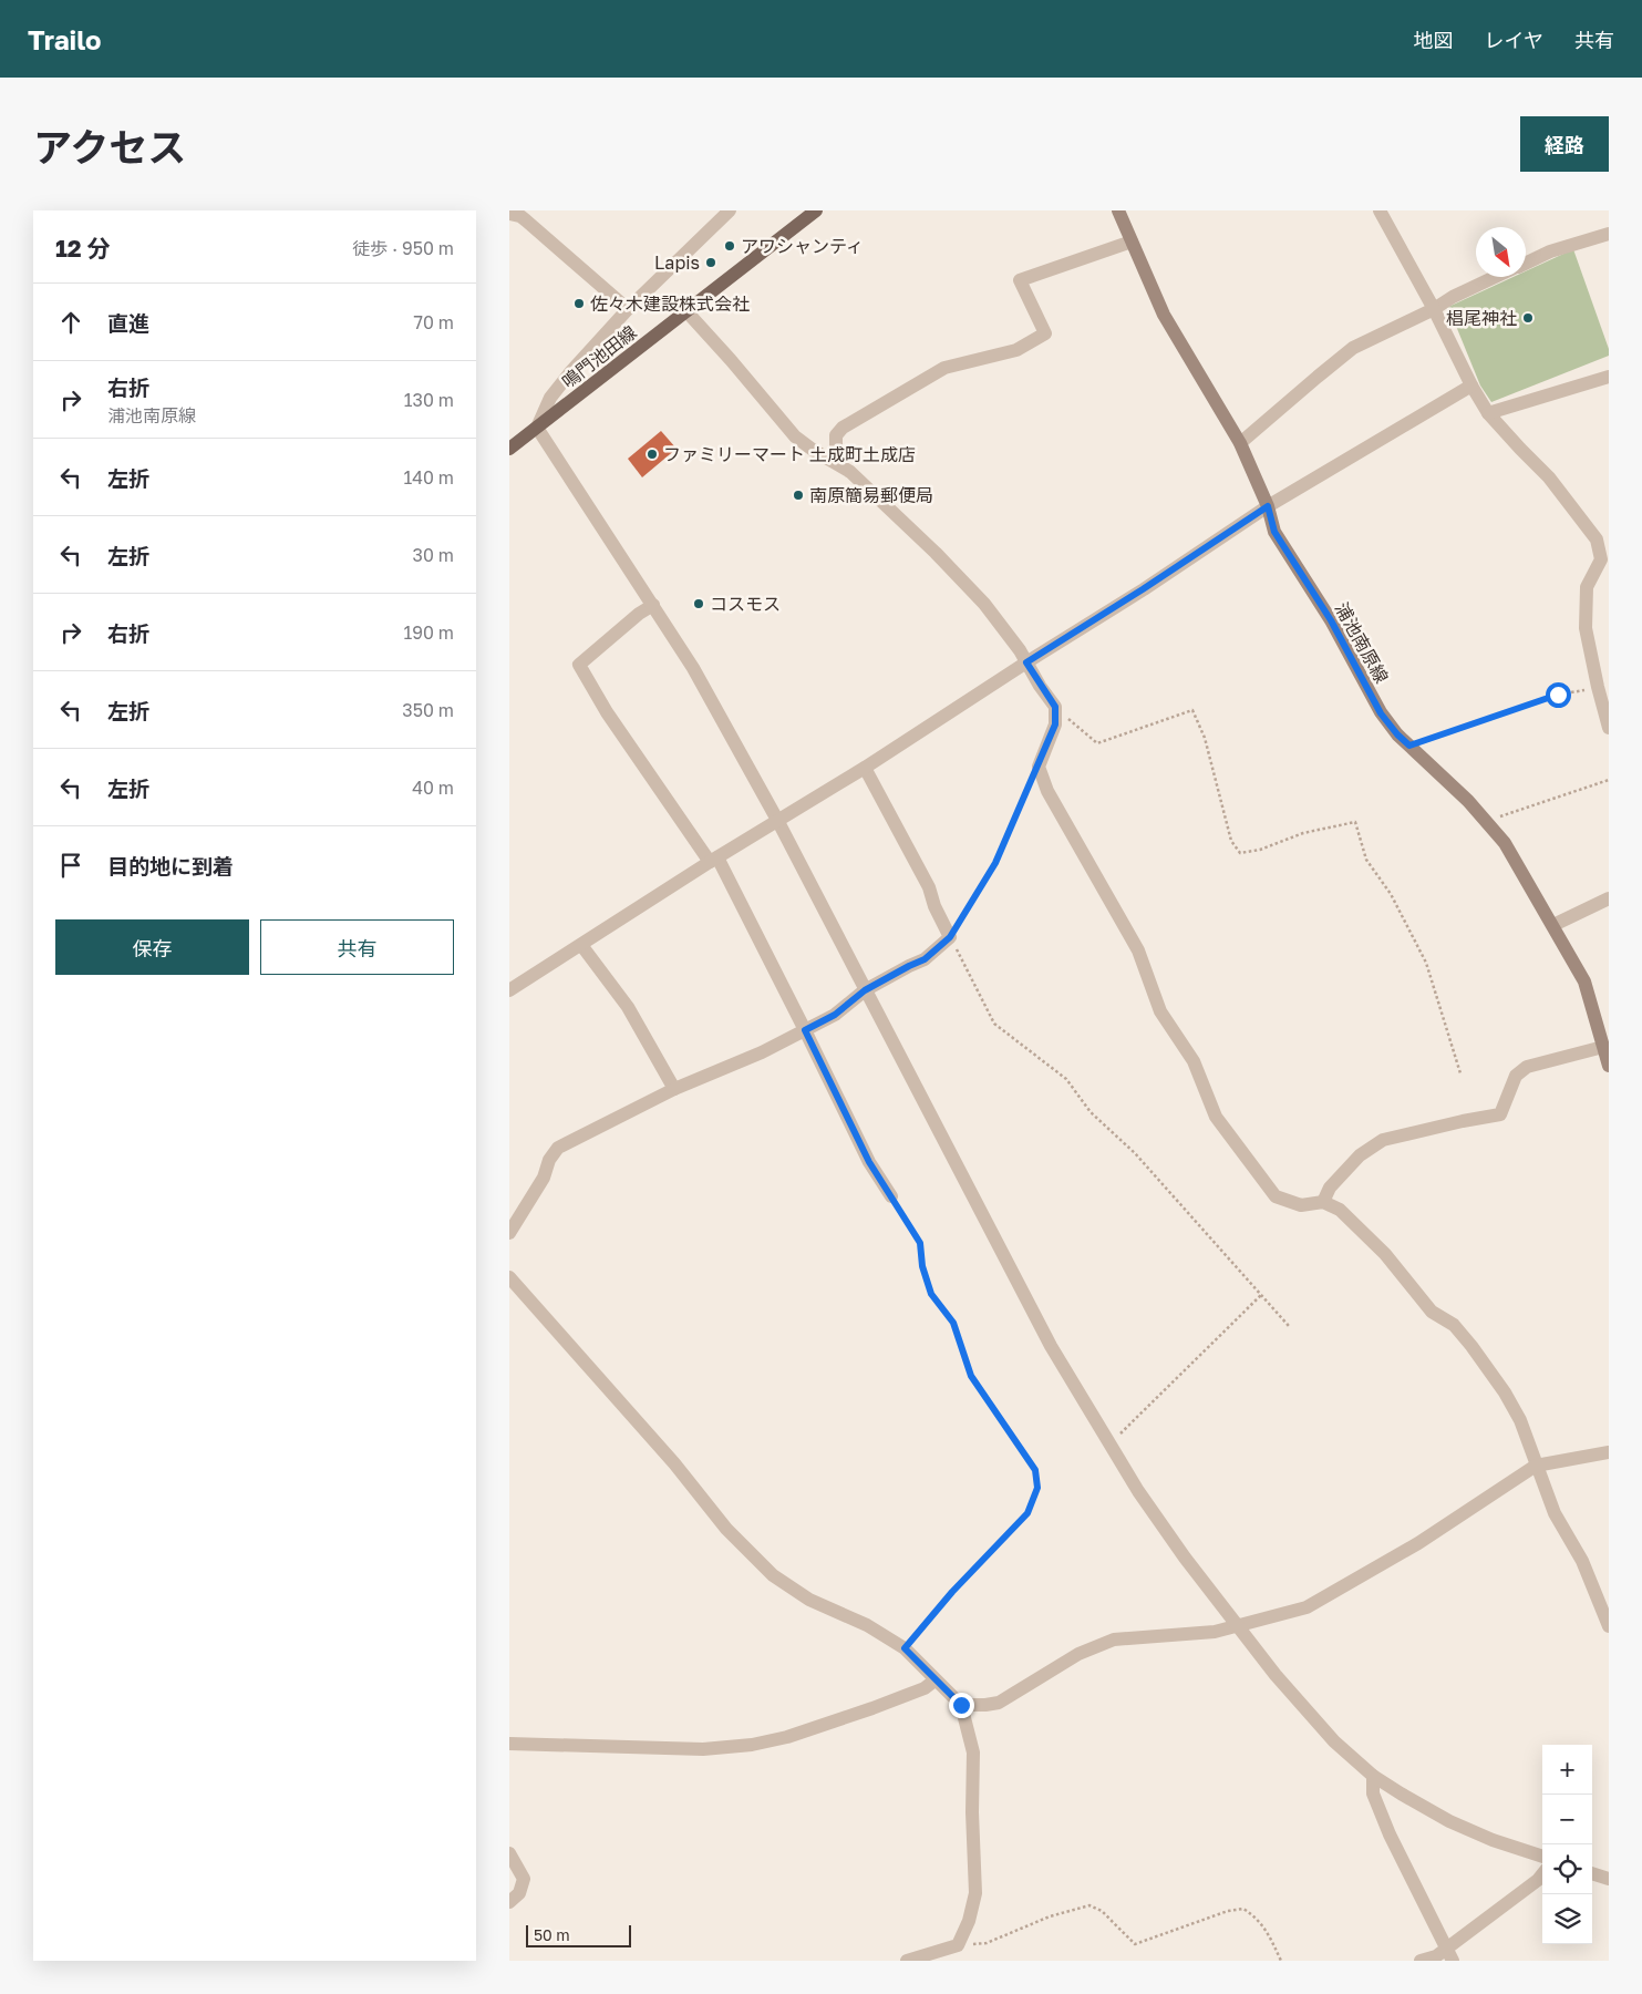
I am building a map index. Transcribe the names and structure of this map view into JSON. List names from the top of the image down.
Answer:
{
  "streets": {
    "main road": ["鳴門池田線", "浦池南原線"]
  },
  "places": [
    "アワシャンティ",
    "Lapis",
    "佐々木建設株式会社",
    "椙尾神社",
    "ファミリーマート 土成町土成店",
    "南原簡易郵便局",
    "コスモス"
  ],
  "scale_bar": "50 m",
  "north": "bottom right",
  "page": {
    "header": "Trailo",
    "nav": ["地図", "レイヤ", "共有"],
    "title": "アクセス",
    "buttons": [
      "経路",
      ["保存", "共有"]
    ],
    "heading": ["12 分", "徒歩 · 950 m"],
    "list": [
      ["直進", "70 m"],
      ["右折", "浦池南原線", "130 m"],
      ["左折", "140 m"],
      ["左折", "30 m"],
      ["右折", "190 m"],
      ["左折", "350 m"],
      ["左折", "40 m"],
      "目的地に到着"
    ],
    "map_buttons": ["+", "−"],
    "scale": "50 m"
  }
}
